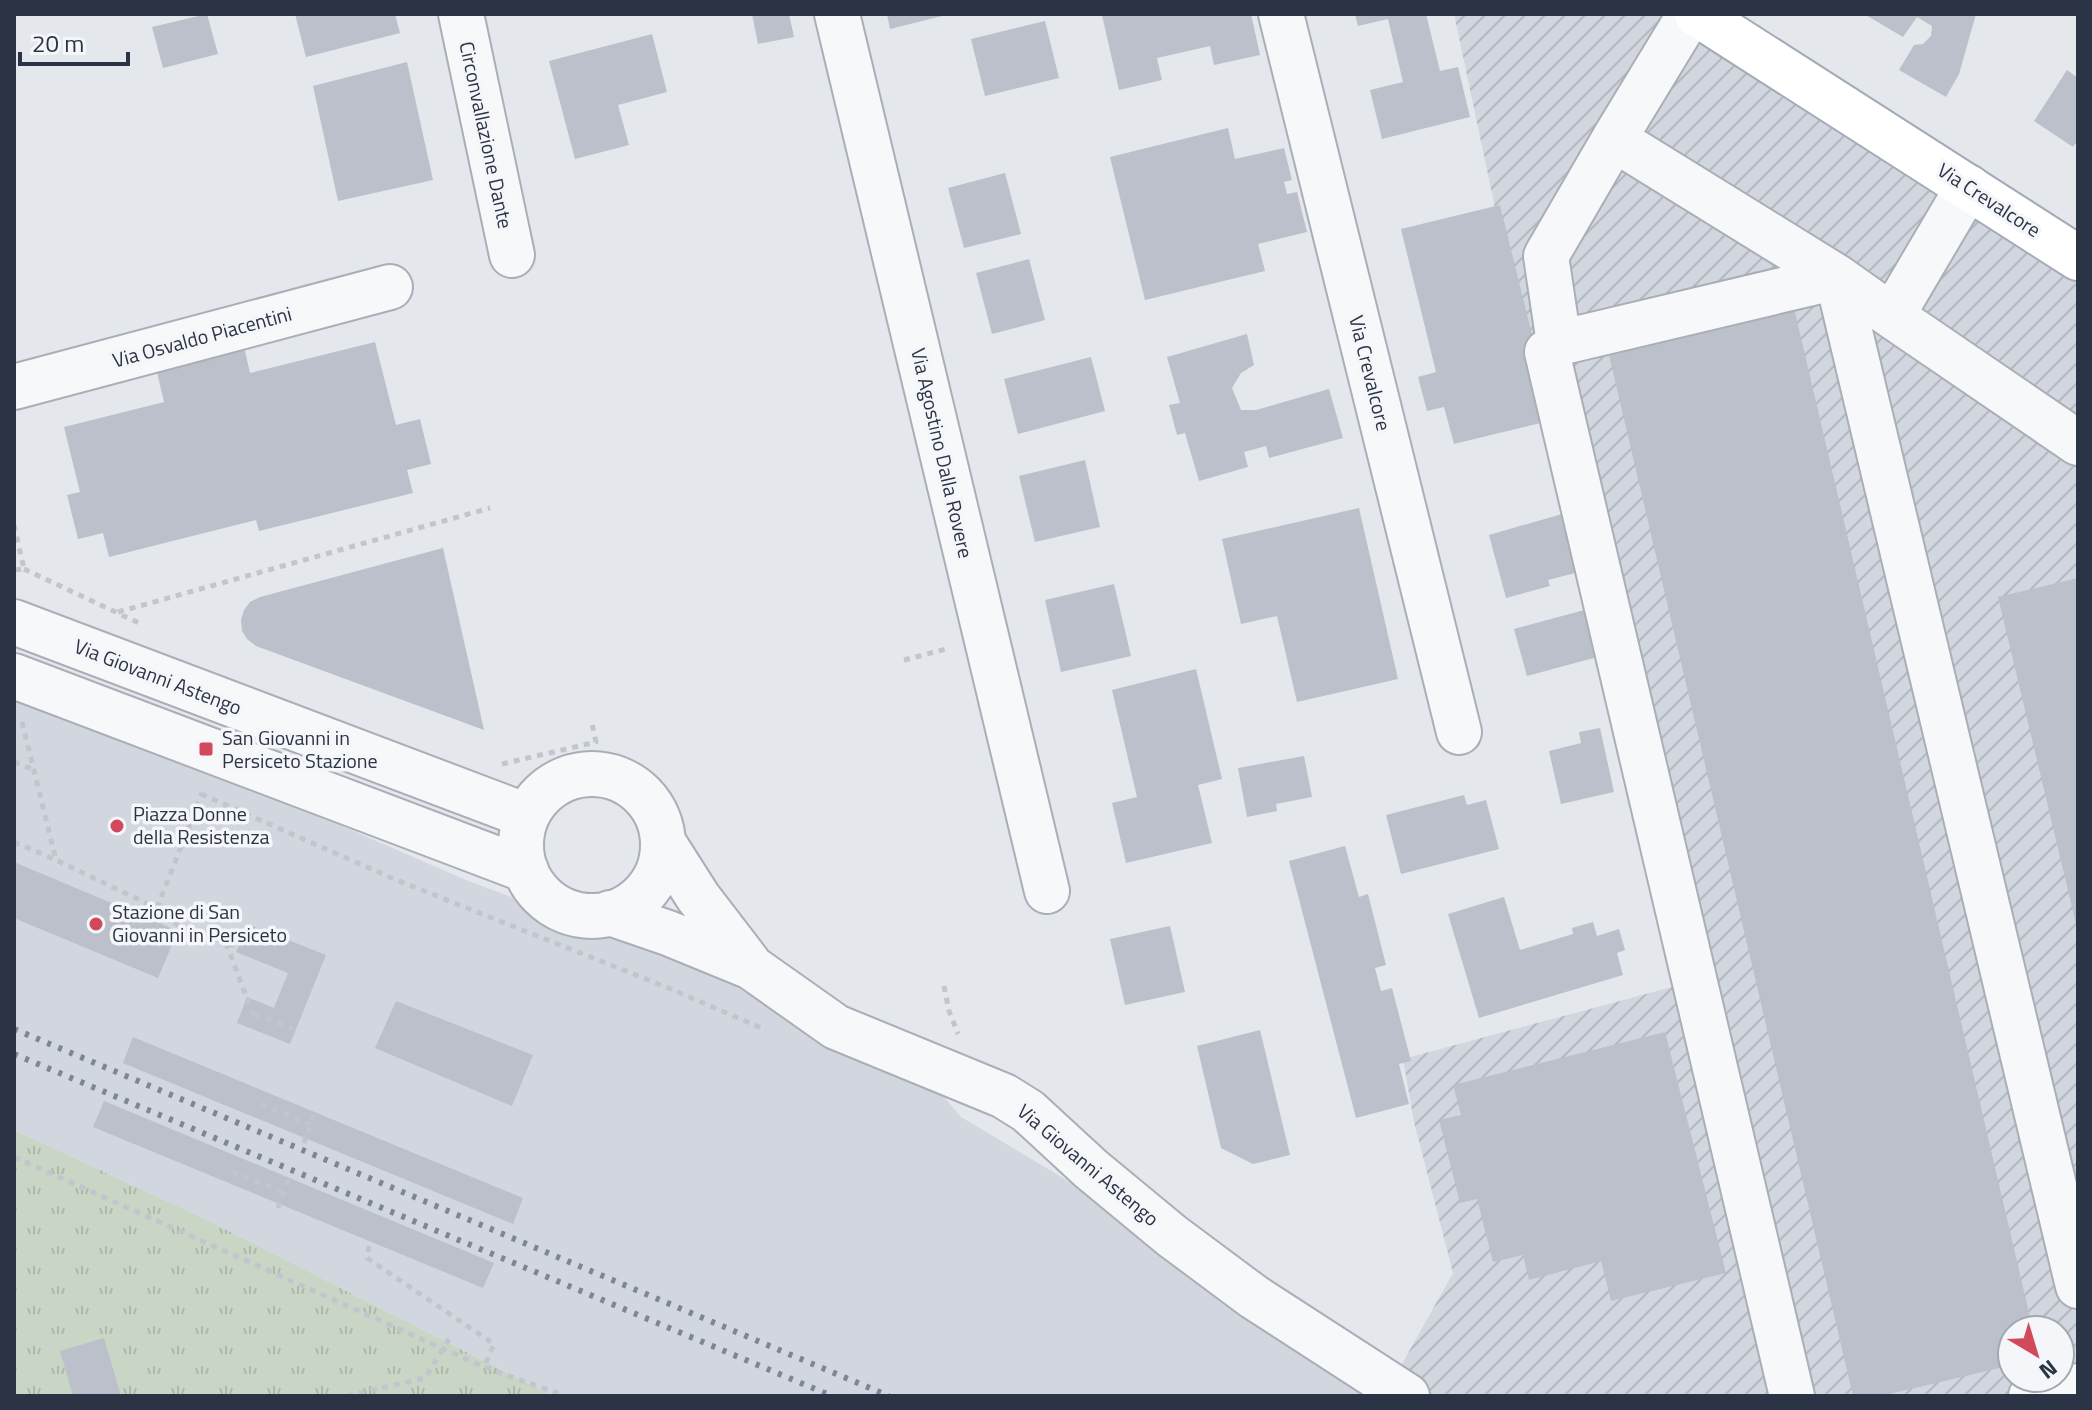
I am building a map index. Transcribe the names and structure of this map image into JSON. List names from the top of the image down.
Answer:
{
  "streets": {
    "main road": ["Via Crevalcore"],
    "street": [
      "Circonvallazione Dante",
      "Via Osvaldo Piacentini",
      "Via Agostino Dalla Rovere",
      "Via Giovanni Astengo"
    ]
  },
  "places": {
    "transit": ["San Giovanni in Persiceto Stazione"],
    "other": ["Piazza Donne della Resistenza", "Stazione di San Giovanni in Persiceto"]
  },
  "scale_bar": "20 m",
  "north": "bottom right"
}
